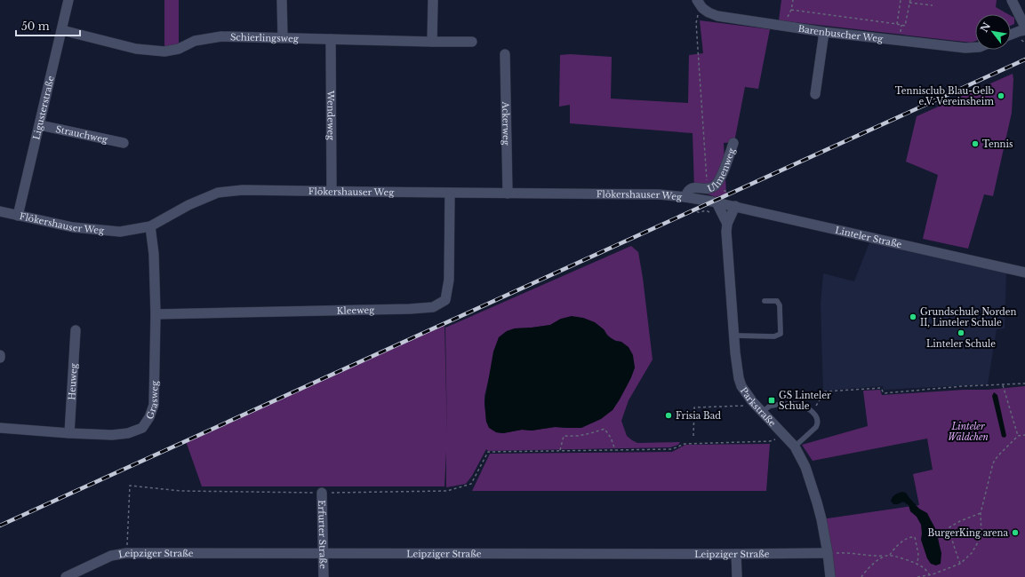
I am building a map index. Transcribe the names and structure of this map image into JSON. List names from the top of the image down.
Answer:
{
  "streets": {
    "street": [
      "Barenbuscher Weg",
      "Schierlingsweg",
      "Ligusterstraße",
      "Wendeweg",
      "Ackerweg",
      "Strauchweg",
      "Ulmenweg",
      "Flökershauser Weg",
      "Linteler Straße",
      "Kleeweg",
      "Heuweg",
      "Grasweg",
      "Parkstraße",
      "Erfurter Straße",
      "Leipziger Straße"
    ]
  },
  "crossings": [
    ["Schierlingsweg", "Ligusterstraße"],
    ["Schierlingsweg", "Wendeweg"],
    ["Ligusterstraße", "Strauchweg"],
    ["Ligusterstraße", "Flökershauser Weg"],
    ["Wendeweg", "Flökershauser Weg"],
    ["Ackerweg", "Flökershauser Weg"],
    ["Ulmenweg", "Flökershauser Weg"],
    ["Flökershauser Weg", "Linteler Straße"],
    ["Flökershauser Weg", "Kleeweg"],
    ["Flökershauser Weg", "Grasweg"],
    ["Flökershauser Weg", "Parkstraße"],
    ["Linteler Straße", "Parkstraße"],
    ["Kleeweg", "Grasweg"],
    ["Heuweg", "Grasweg"],
    ["Parkstraße", "Leipziger Straße"],
    ["Erfurter Straße", "Leipziger Straße"]
  ],
  "parks": ["Linteler Wäldchen"],
  "places": {
    "other": [
      "Tennisclub Blau-Gelb e.V. Vereinsheim",
      "Tennis",
      "Grundschule Norden II, Linteler Schule",
      "Linteler Schule",
      "Frisia Bad",
      "BurgerKing arena"
    ],
    "transit": ["GS Linteler Schule"]
  },
  "scale_bar": "50 m",
  "north": "top left"
}
